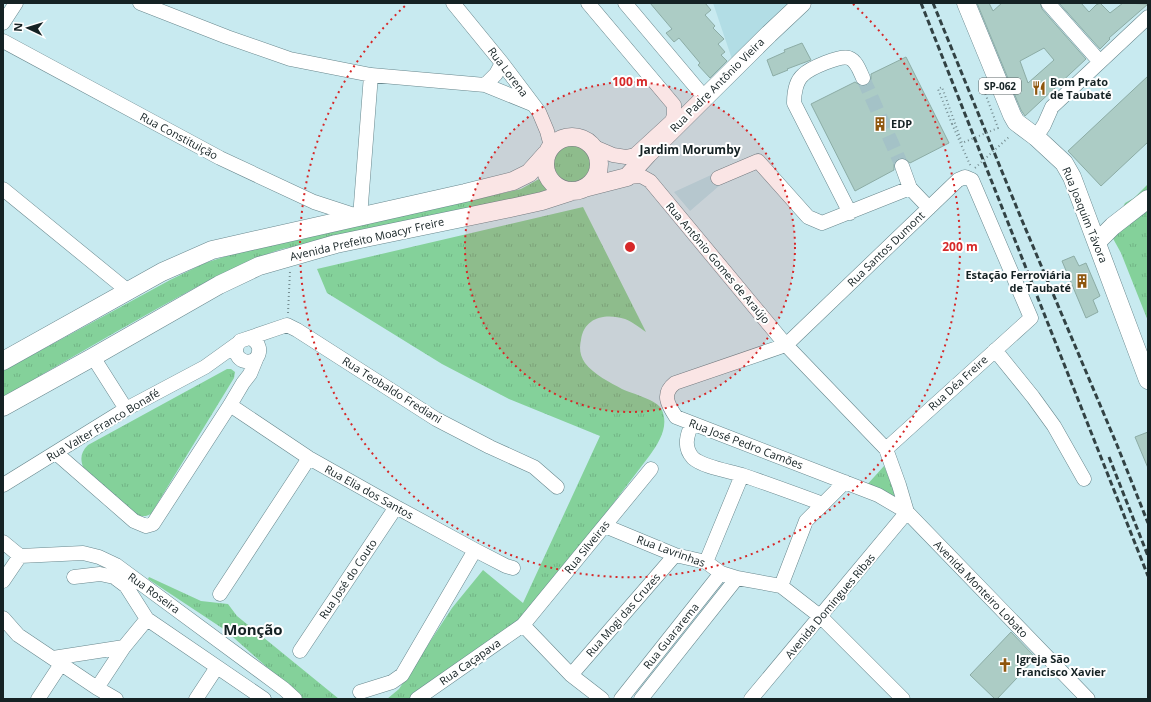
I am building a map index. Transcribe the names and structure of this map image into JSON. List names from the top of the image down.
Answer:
{
  "streets": {
    "main road": [
      "Rua Padre Antônio Vieira",
      "SP-062",
      "Rua Joaquim Távora",
      "Avenida Prefeito Moacyr Freire"
    ],
    "street": [
      "Rua Lorena",
      "Rua Constituição",
      "Rua Santos Dumont",
      "Rua Antônio Gomes de Araújo",
      "Rua Déa Freire",
      "Rua Teobaldo Frediani",
      "Rua Valter Franco Bonafé",
      "Rua José Pedro Camões",
      "Rua Elia dos Santos",
      "Rua Silveiras",
      "Rua Lavrinhas",
      "Rua José do Couto",
      "Avenida Monteiro Lobato",
      "Rua Roseira",
      "Avenida Domingues Ribas",
      "Rua Mogi das Cruzes",
      "Rua Guararema",
      "Rua Caçapava"
    ]
  },
  "crossings": [
    ["Rua Lorena", "Avenida Prefeito Moacyr Freire"],
    ["Rua Constituição", "Avenida Prefeito Moacyr Freire"],
    ["Rua Santos Dumont", "Rua Antônio Gomes de Araújo"],
    ["Rua Santos Dumont", "Rua Déa Freire"],
    ["Rua Santos Dumont", "Rua José Pedro Camões"],
    ["Rua Antônio Gomes de Araújo", "Rua Déa Freire"],
    ["Rua Teobaldo Frediani", "Rua Valter Franco Bonafé"],
    ["Rua José Pedro Camões", "Avenida Monteiro Lobato"],
    ["Rua José Pedro Camões", "Avenida Domingues Ribas"],
    ["Rua Elia dos Santos", "Rua José do Couto"],
    ["Rua Silveiras", "Rua Lavrinhas"],
    ["Rua Silveiras", "Rua Caçapava"],
    ["Rua Lavrinhas", "Avenida Domingues Ribas"],
    ["Rua Lavrinhas", "Rua Mogi das Cruzes"],
    ["Rua Lavrinhas", "Rua Guararema"],
    ["Avenida Monteiro Lobato", "Avenida Domingues Ribas"]
  ],
  "districts": ["Jardim Morumby", "Monção"],
  "places": {
    "restaurant": ["Bom Prato de Taubaté"],
    "building": ["EDP", "Estação Ferroviária de Taubaté"],
    "church": ["Igreja São Francisco Xavier"]
  },
  "north": "left",
  "rings": ["100 m", "200 m"]
}
